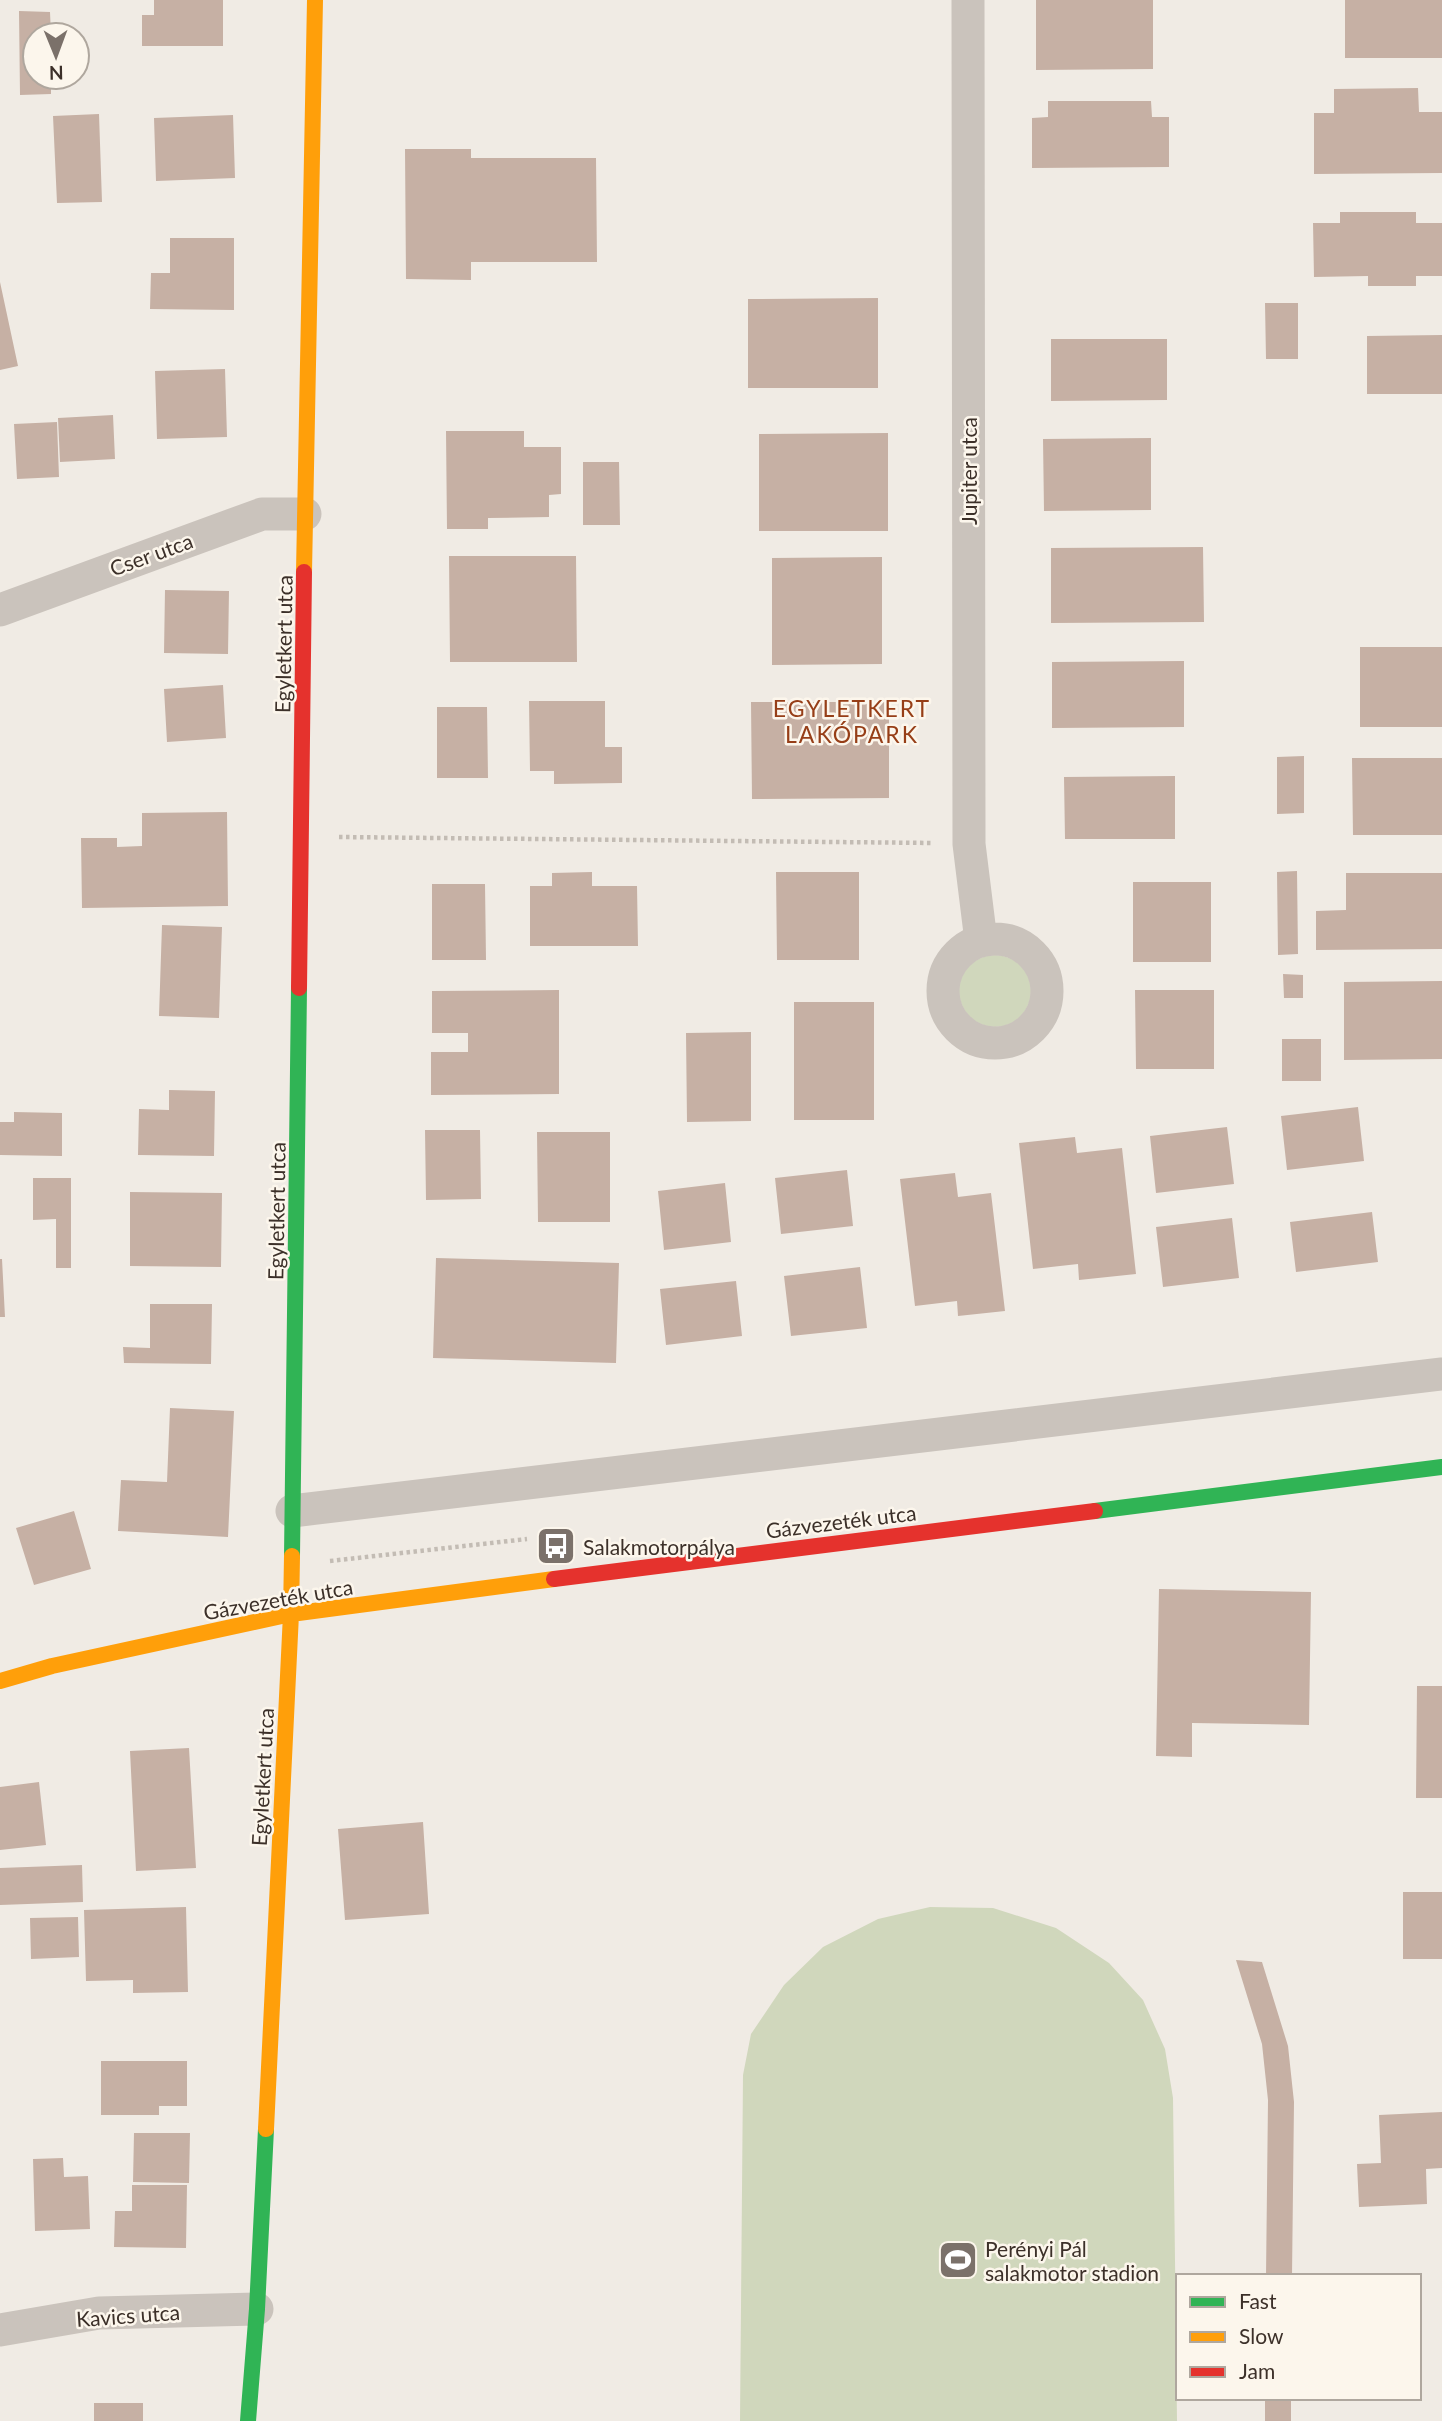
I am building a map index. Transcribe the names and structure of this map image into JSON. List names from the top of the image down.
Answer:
{
  "streets": {
    "street": [
      "Jupiter utca",
      "Cser utca",
      "Egyletkert utca",
      "Gázvezeték utca",
      "Kavics utca"
    ]
  },
  "crossings": [
    ["Cser utca", "Egyletkert utca"],
    ["Egyletkert utca", "Gázvezeték utca"],
    ["Egyletkert utca", "Kavics utca"]
  ],
  "districts": ["EGYLETKERT LAKÓPARK"],
  "places": {
    "bus stop": ["Salakmotorpálya"],
    "sports": ["Perényi Pál salakmotor stadion"]
  },
  "legend": ["Fast", "Slow", "Jam"],
  "north": "bottom"
}
